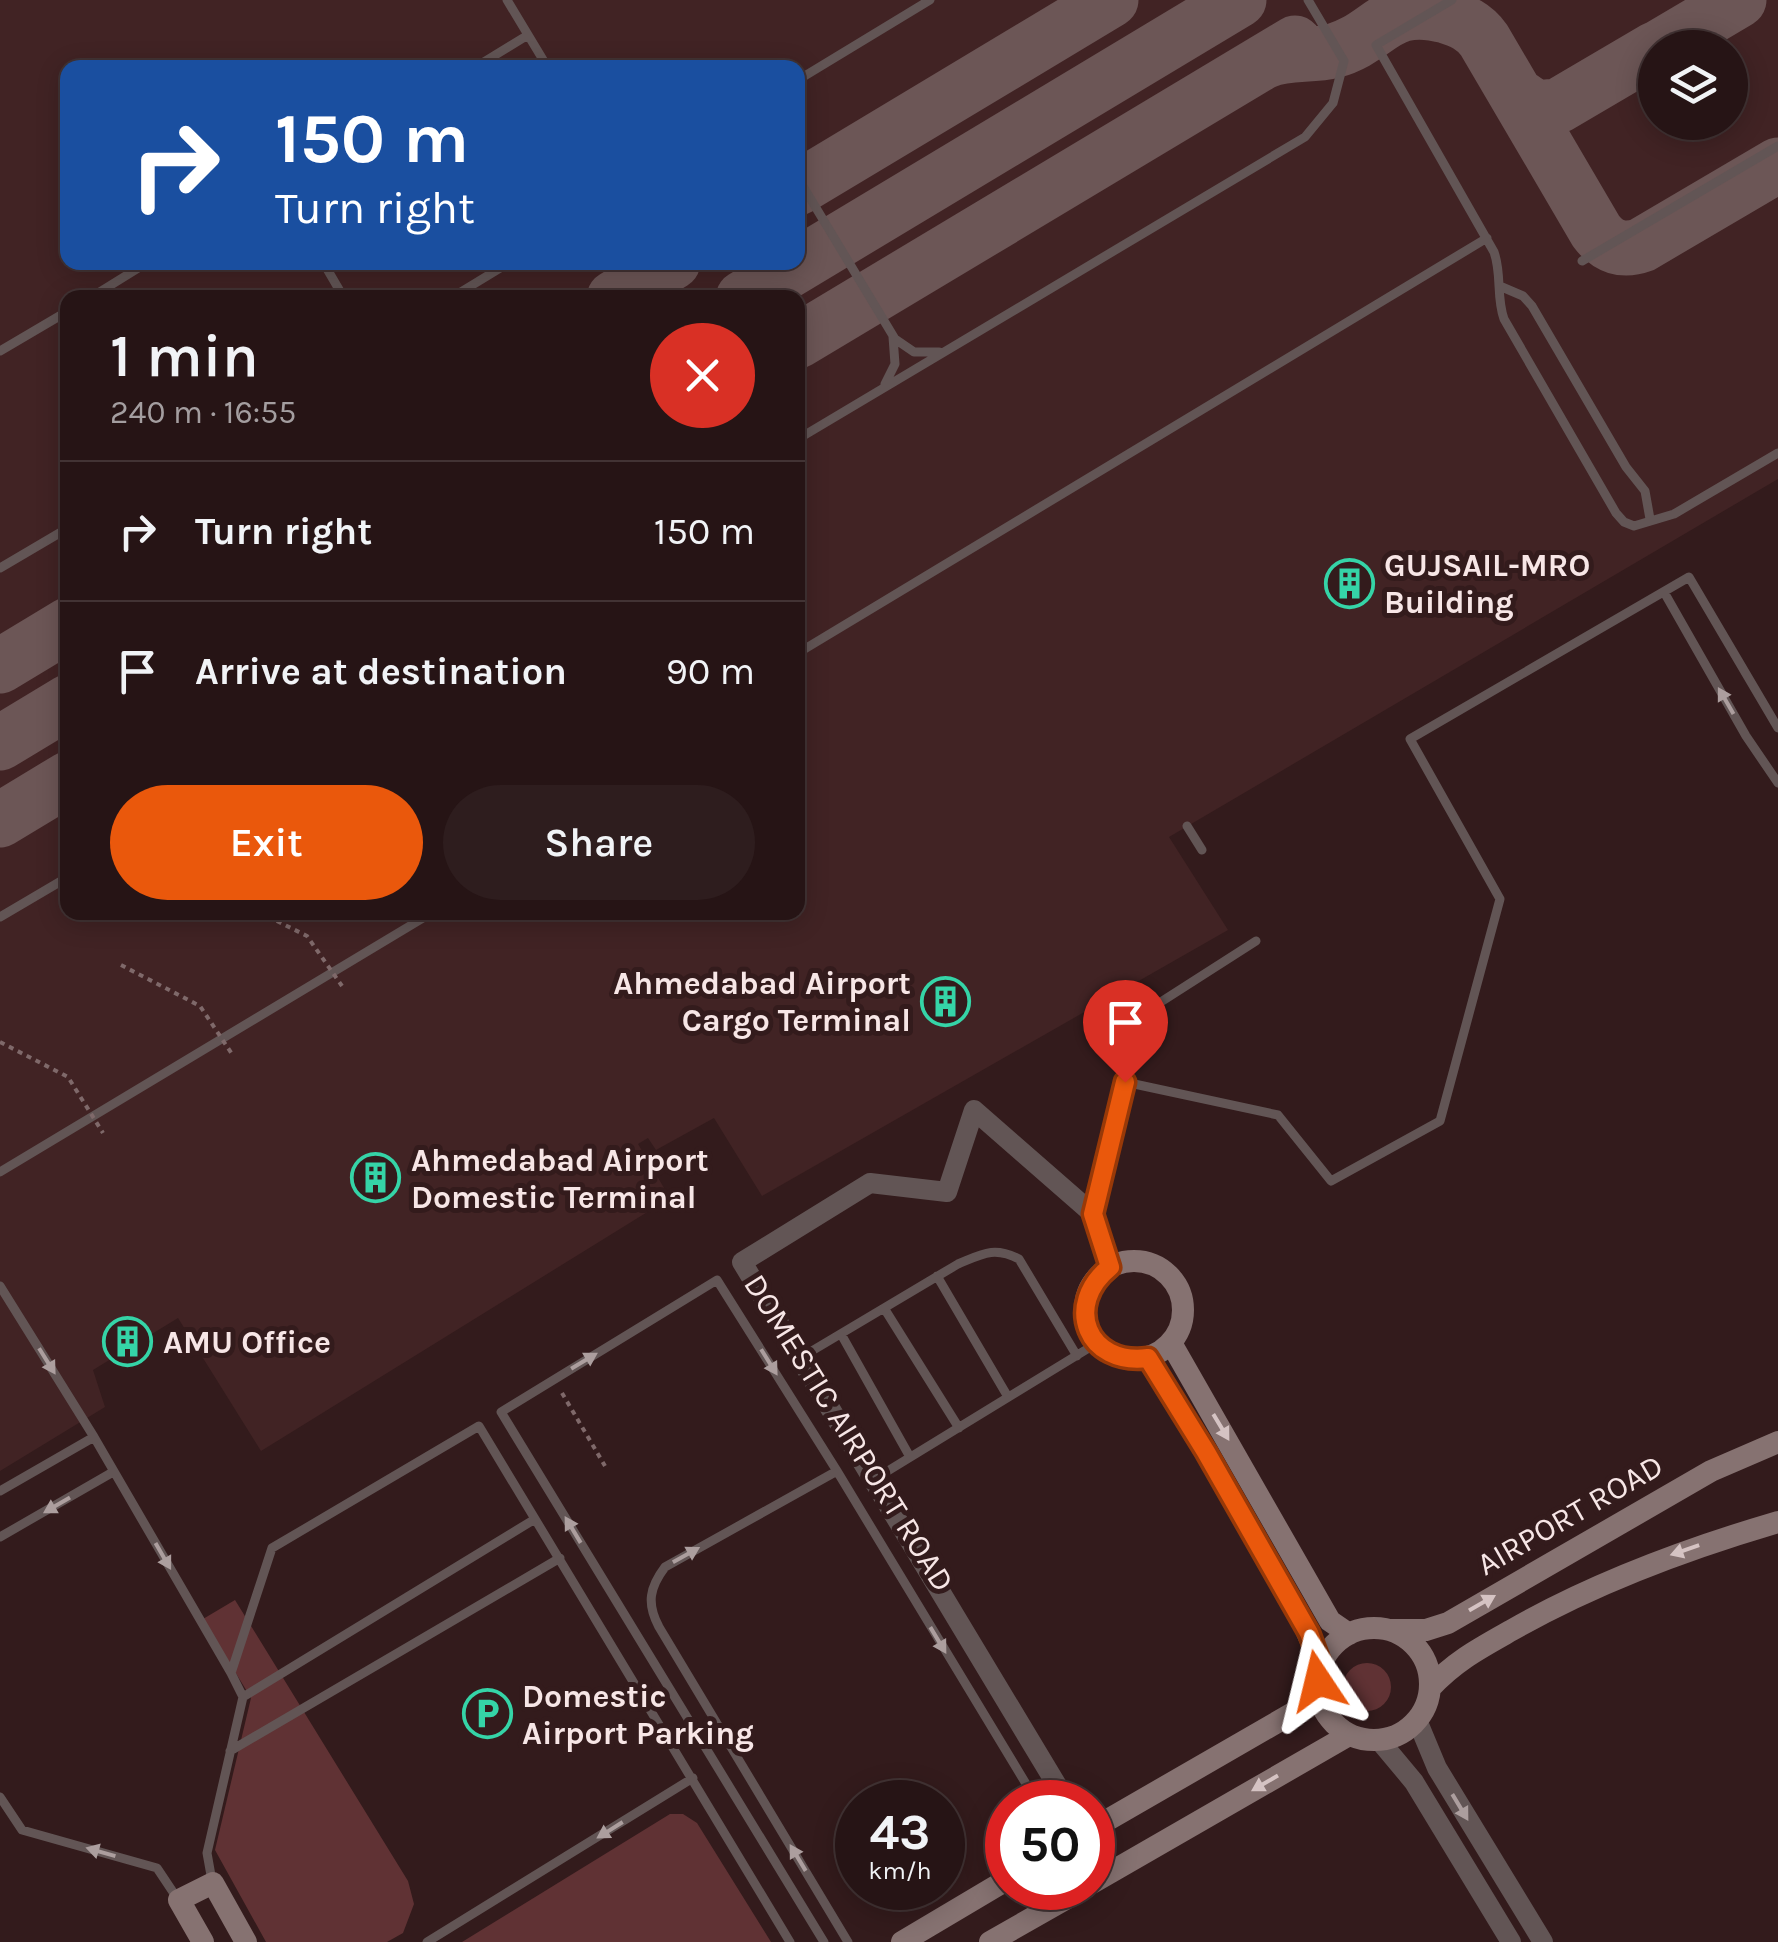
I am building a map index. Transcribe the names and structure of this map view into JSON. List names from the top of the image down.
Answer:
{
  "streets": {
    "main road": ["AIRPORT ROAD"],
    "lane": ["DOMESTIC AIRPORT ROAD"]
  },
  "places": {
    "building": [
      "GUJSAIL-MRO Building",
      "Ahmedabad Airport Cargo Terminal",
      "Ahmedabad Airport Domestic Terminal",
      "AMU Office"
    ],
    "parking": ["Domestic Airport Parking"]
  },
  "page": {
    "turn": ["150 m", "Turn right"],
    "heading": ["1 min", "240 m · 16:55"],
    "list": [
      {
        "name": "Turn right",
        "value": "150 m"
      },
      {
        "name": "Arrive at destination",
        "value": "90 m"
      }
    ],
    "buttons": ["Exit", "Share"],
    "speed": "43 km/h",
    "limit": "50"
  }
}
